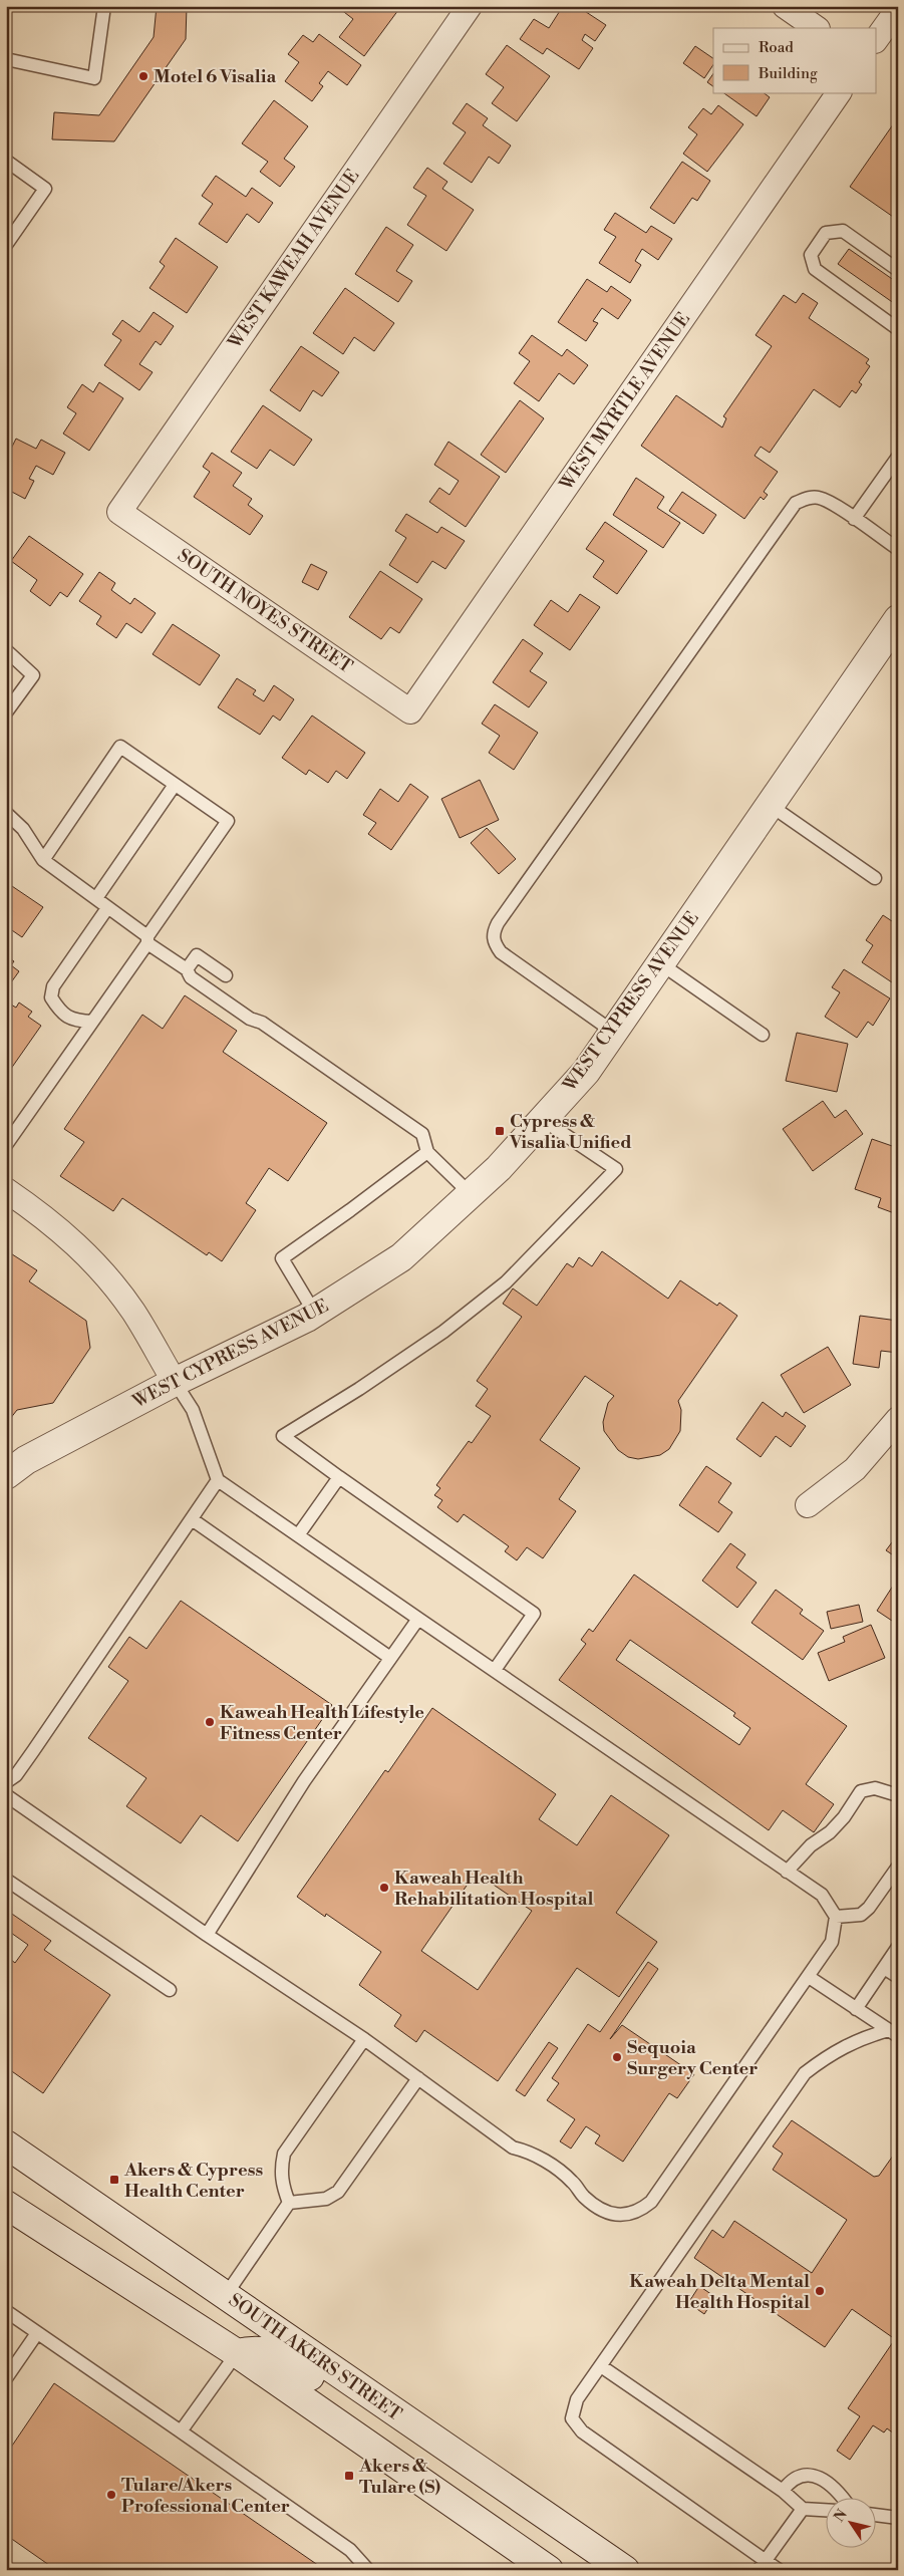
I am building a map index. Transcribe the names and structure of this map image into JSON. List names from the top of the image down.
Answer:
{
  "streets": {
    "main road": ["WEST CYPRESS AVENUE", "SOUTH AKERS STREET"],
    "street": ["WEST KAWEAH AVENUE", "WEST MYRTLE AVENUE", "SOUTH NOYES STREET"]
  },
  "crossings": [
    ["WEST KAWEAH AVENUE", "SOUTH NOYES STREET"],
    ["WEST MYRTLE AVENUE", "SOUTH NOYES STREET"]
  ],
  "places": {
    "other": [
      "Motel 6 Visalia",
      "Kaweah Health Lifestyle Fitness Center",
      "Kaweah Health Rehabilitation Hospital",
      "Sequoia Surgery Center",
      "Kaweah Delta Mental Health Hospital",
      "Tulare/Akers Professional Center"
    ],
    "transit": ["Cypress & Visalia Unified", "Akers & Cypress Health Center", "Akers & Tulare (S)"]
  },
  "legend": ["Road", "Building"],
  "north": "top left"
}
